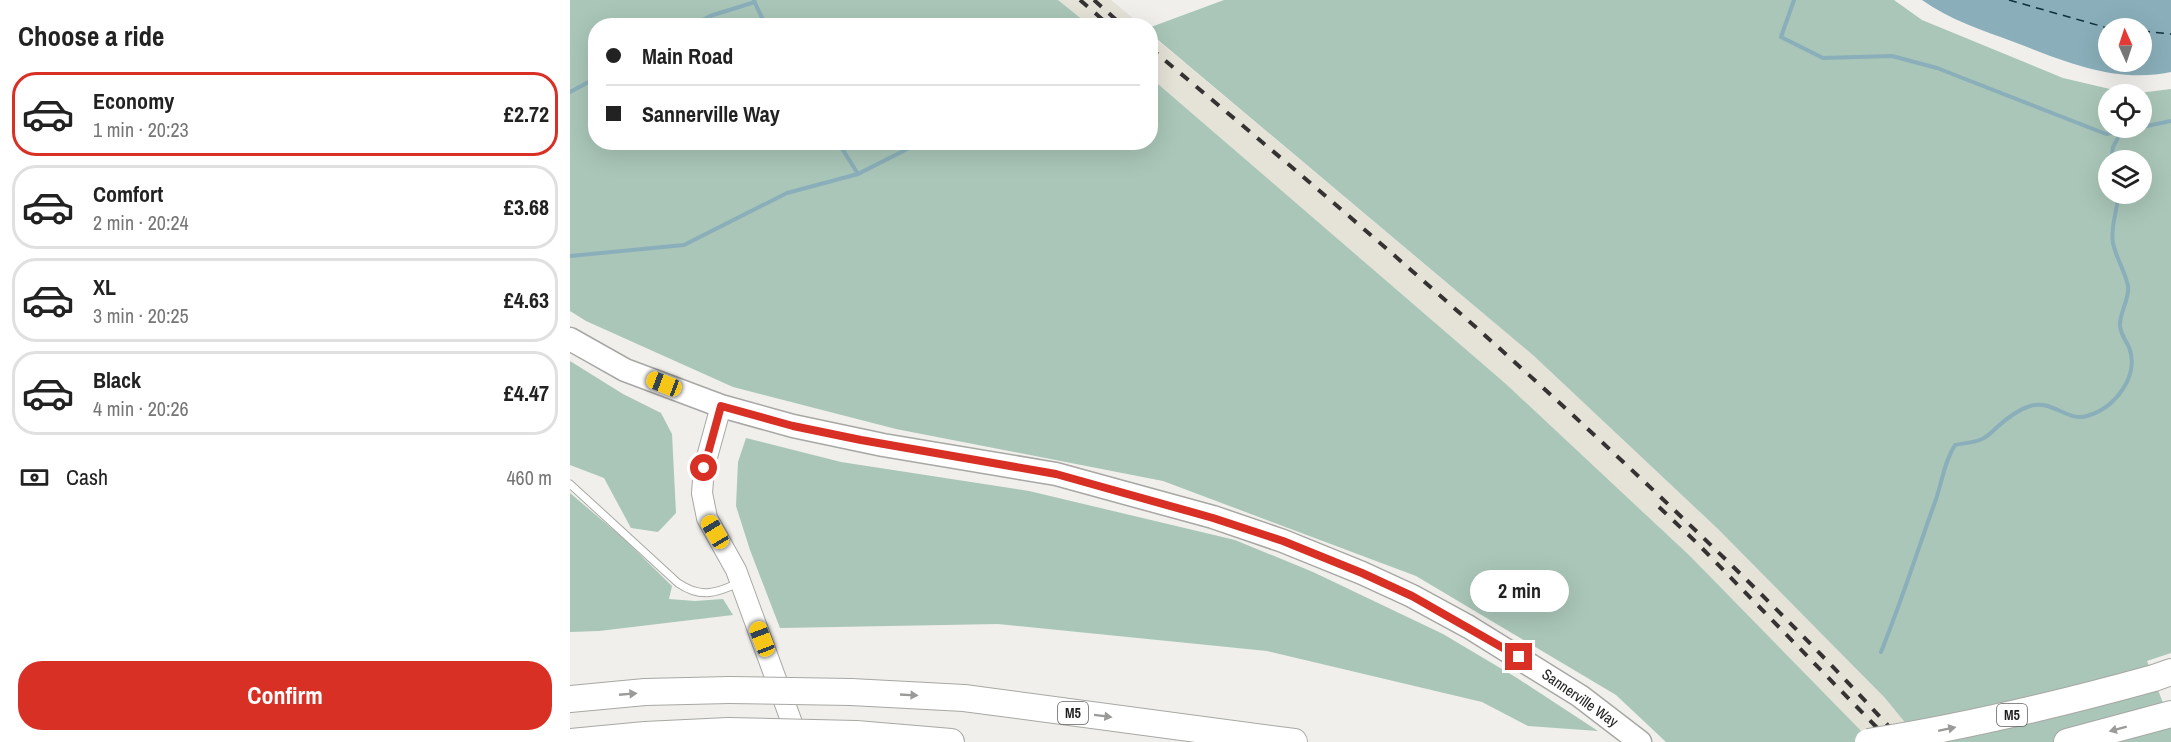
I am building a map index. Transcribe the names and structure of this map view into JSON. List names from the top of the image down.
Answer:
{
  "streets": {
    "highway": ["M5"],
    "main road": ["Sannerville Way"]
  },
  "north": "top",
  "page": {
    "heading": "Choose a ride",
    "banner": ["Main Road", "Sannerville Way"],
    "list": [
      {
        "name": "Economy",
        "note": "1 min · 20:23",
        "value": "£2.72"
      },
      {
        "name": "Comfort",
        "note": "2 min · 20:24",
        "value": "£3.68"
      },
      {
        "name": "XL",
        "note": "3 min · 20:25",
        "value": "£4.63"
      },
      {
        "name": "Black",
        "note": "4 min · 20:26",
        "value": "£4.47"
      }
    ],
    "pay": ["Cash", "460 m"],
    "bubble": "2 min",
    "buttons": "Confirm"
  }
}
